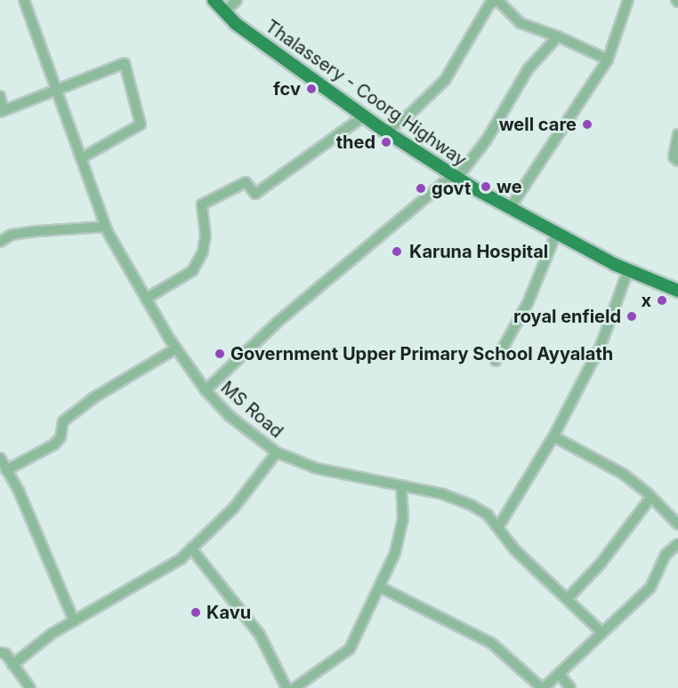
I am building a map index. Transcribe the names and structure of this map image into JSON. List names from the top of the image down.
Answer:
{
  "streets": {
    "main road": ["Thalassery - Coorg Highway"],
    "street": ["MS Road"]
  },
  "crossings": [
    ["Thalassery - Coorg Highway", "MS Road"]
  ],
  "places": [
    "fcv",
    "well care",
    "thed",
    "we",
    "govt",
    "Karuna Hospital",
    "x",
    "royal enfield",
    "Government Upper Primary School Ayyalath",
    "Kavu"
  ]
}
